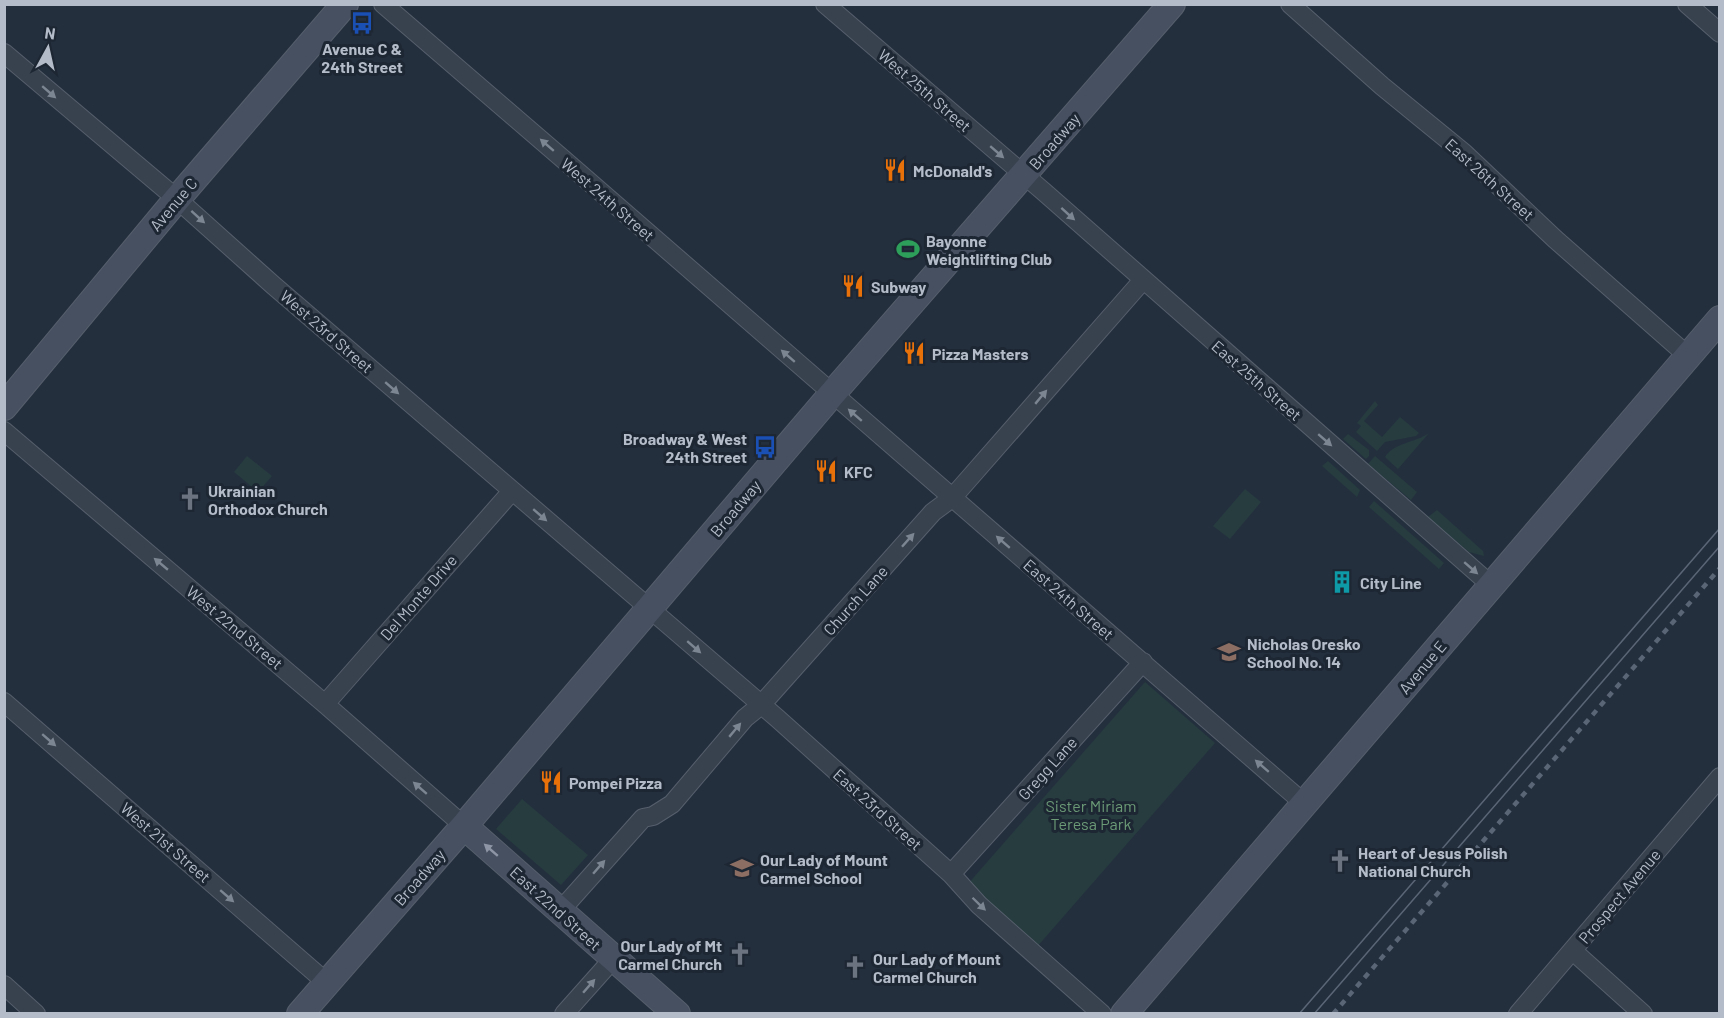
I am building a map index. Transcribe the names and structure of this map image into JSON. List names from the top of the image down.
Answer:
{
  "streets": {
    "street": [
      "West 25th Street",
      "Broadway",
      "East 26th Street",
      "West 24th Street",
      "Avenue C",
      "West 23rd Street",
      "East 25th Street",
      "Del Monte Drive",
      "East 24th Street",
      "Church Lane",
      "West 22nd Street",
      "Avenue E",
      "Gregg Lane",
      "East 23rd Street",
      "West 21st Street",
      "Prospect Avenue",
      "East 22nd Street"
    ]
  },
  "crossings": [
    ["West 25th Street", "Broadway"],
    ["West 25th Street", "East 25th Street"],
    ["Broadway", "West 24th Street"],
    ["Broadway", "West 23rd Street"],
    ["Broadway", "East 25th Street"],
    ["Broadway", "East 24th Street"],
    ["Broadway", "West 22nd Street"],
    ["Broadway", "East 23rd Street"],
    ["Broadway", "West 21st Street"],
    ["Broadway", "East 22nd Street"],
    ["East 26th Street", "Avenue E"],
    ["West 24th Street", "East 24th Street"],
    ["Avenue C", "West 23rd Street"],
    ["West 23rd Street", "Del Monte Drive"],
    ["West 23rd Street", "East 23rd Street"],
    ["East 25th Street", "Church Lane"],
    ["East 25th Street", "Avenue E"],
    ["Del Monte Drive", "West 22nd Street"],
    ["East 24th Street", "Church Lane"],
    ["East 24th Street", "Avenue E"],
    ["East 24th Street", "Gregg Lane"],
    ["Church Lane", "East 23rd Street"],
    ["Church Lane", "East 22nd Street"],
    ["West 22nd Street", "East 22nd Street"],
    ["Gregg Lane", "East 23rd Street"]
  ],
  "one_way": [
    "West 25th Street",
    "West 24th Street",
    "West 23rd Street",
    "East 25th Street",
    "East 24th Street",
    "Church Lane",
    "West 22nd Street",
    "East 23rd Street",
    "West 21st Street",
    "East 22nd Street"
  ],
  "parks": ["Sister Miriam Teresa Park"],
  "places": {
    "bus stop": ["Avenue C & 24th Street", "Broadway & West 24th Street"],
    "restaurant": [
      "McDonald's",
      "Subway",
      "Pizza Masters",
      "KFC",
      "Pompei Pizza"
    ],
    "sports": ["Bayonne Weightlifting Club"],
    "church": [
      "Ukrainian Orthodox Church",
      "Heart of Jesus Polish National Church",
      "Our Lady of Mt Carmel Church",
      "Our Lady of Mount Carmel Church"
    ],
    "building": ["City Line"],
    "school or university": ["Nicholas Oresko School No. 14", "Our Lady of Mount Carmel School"]
  },
  "north": "top"
}
